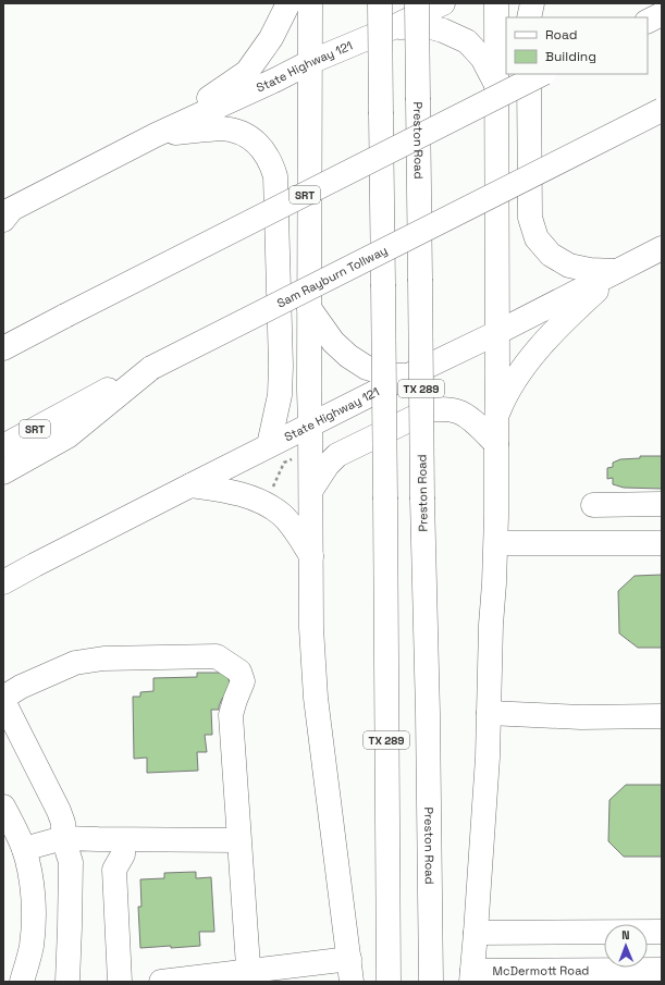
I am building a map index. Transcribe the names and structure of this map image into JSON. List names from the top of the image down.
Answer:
{
  "streets": {
    "main road": [
      "State Highway 121",
      "Preston Road",
      "SRT",
      "Sam Rayburn Tollway",
      "TX 289",
      "McDermott Road"
    ]
  },
  "legend": ["Road", "Building"],
  "north": "top"
}
